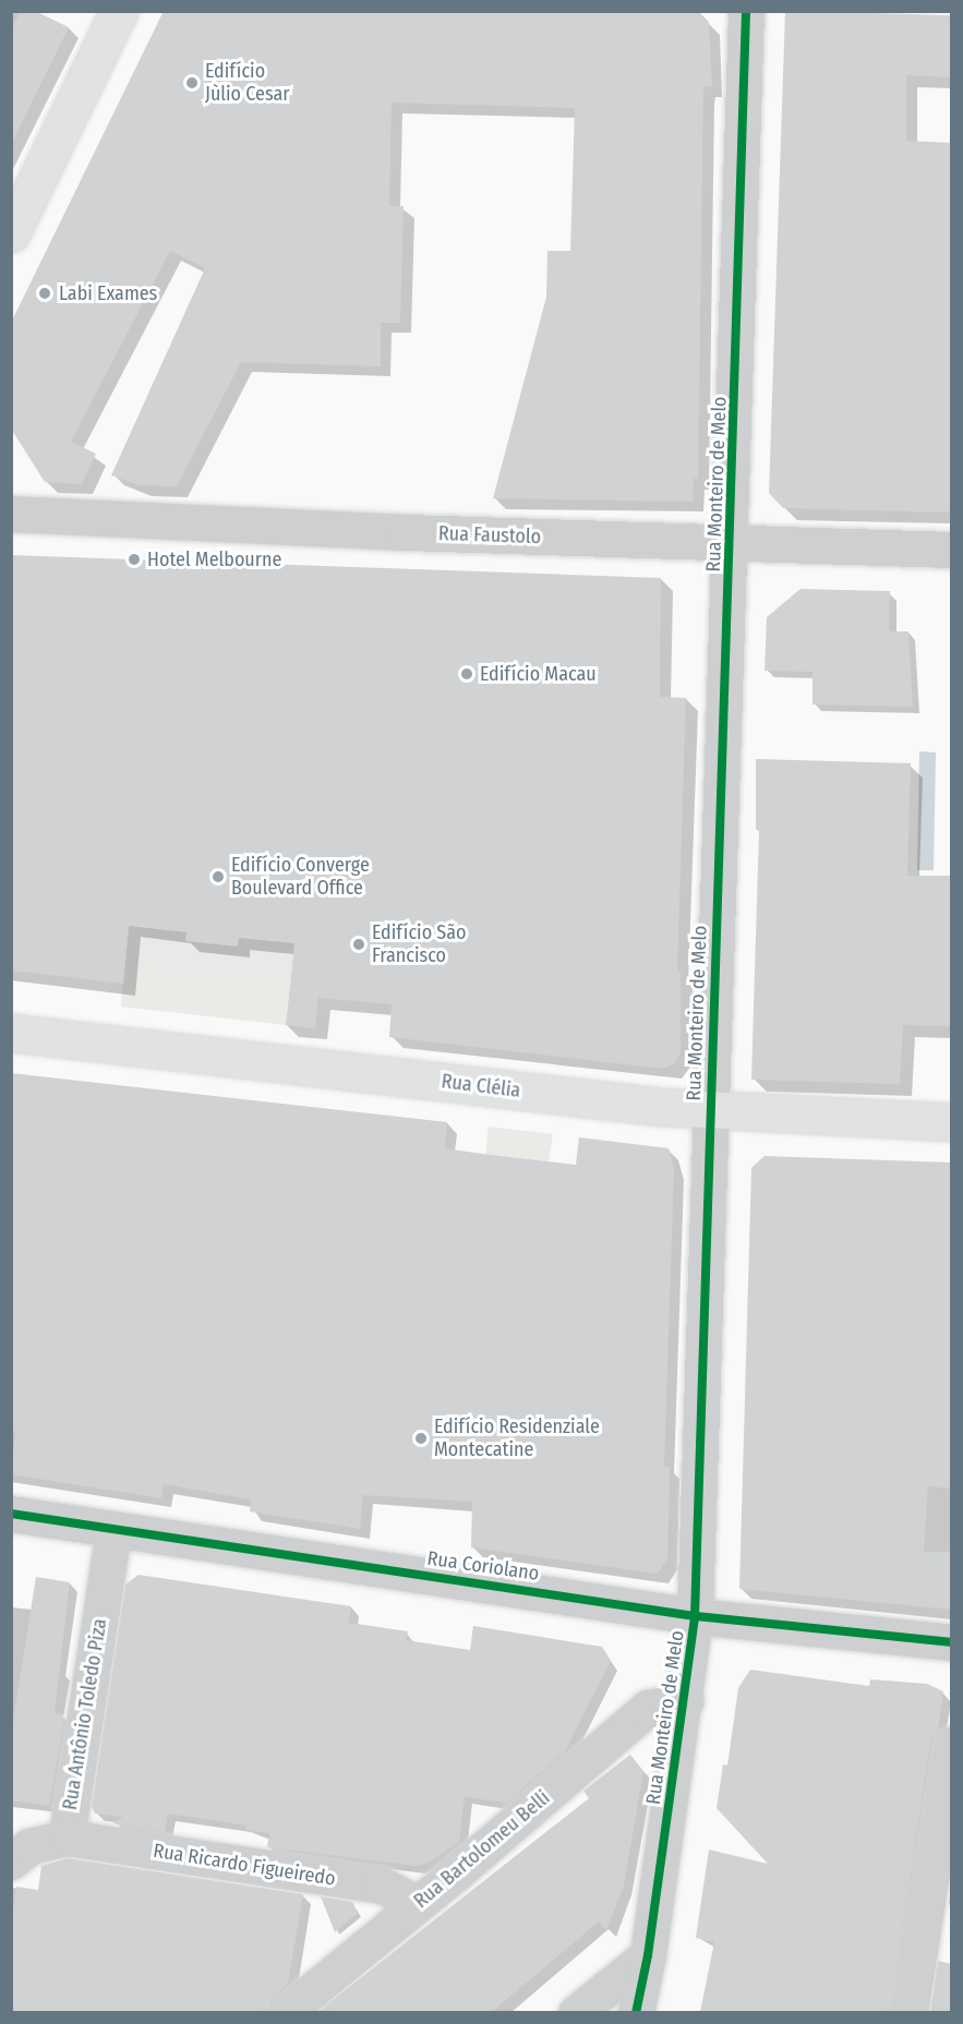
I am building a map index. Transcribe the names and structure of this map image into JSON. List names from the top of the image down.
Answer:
{
  "streets": {
    "main road": ["Rua Clélia"],
    "street": [
      "Rua Monteiro de Melo",
      "Rua Faustolo",
      "Rua Coriolano",
      "Rua Antônio Toledo Piza",
      "Rua Bartolomeu Belli",
      "Rua Ricardo Figueiredo"
    ]
  },
  "crossings": [
    ["Rua Monteiro de Melo", "Rua Faustolo"],
    ["Rua Monteiro de Melo", "Rua Clélia"],
    ["Rua Monteiro de Melo", "Rua Coriolano"],
    ["Rua Monteiro de Melo", "Rua Bartolomeu Belli"],
    ["Rua Coriolano", "Rua Antônio Toledo Piza"],
    ["Rua Antônio Toledo Piza", "Rua Ricardo Figueiredo"],
    ["Rua Bartolomeu Belli", "Rua Ricardo Figueiredo"]
  ],
  "places": [
    "Edifício Jùlio Cesar",
    "Labi Exames",
    "Hotel Melbourne",
    "Edifício Macau",
    "Edifício Converge Boulevard Office",
    "Edifício São Francisco",
    "Edifício Residenziale Montecatine"
  ]
}
